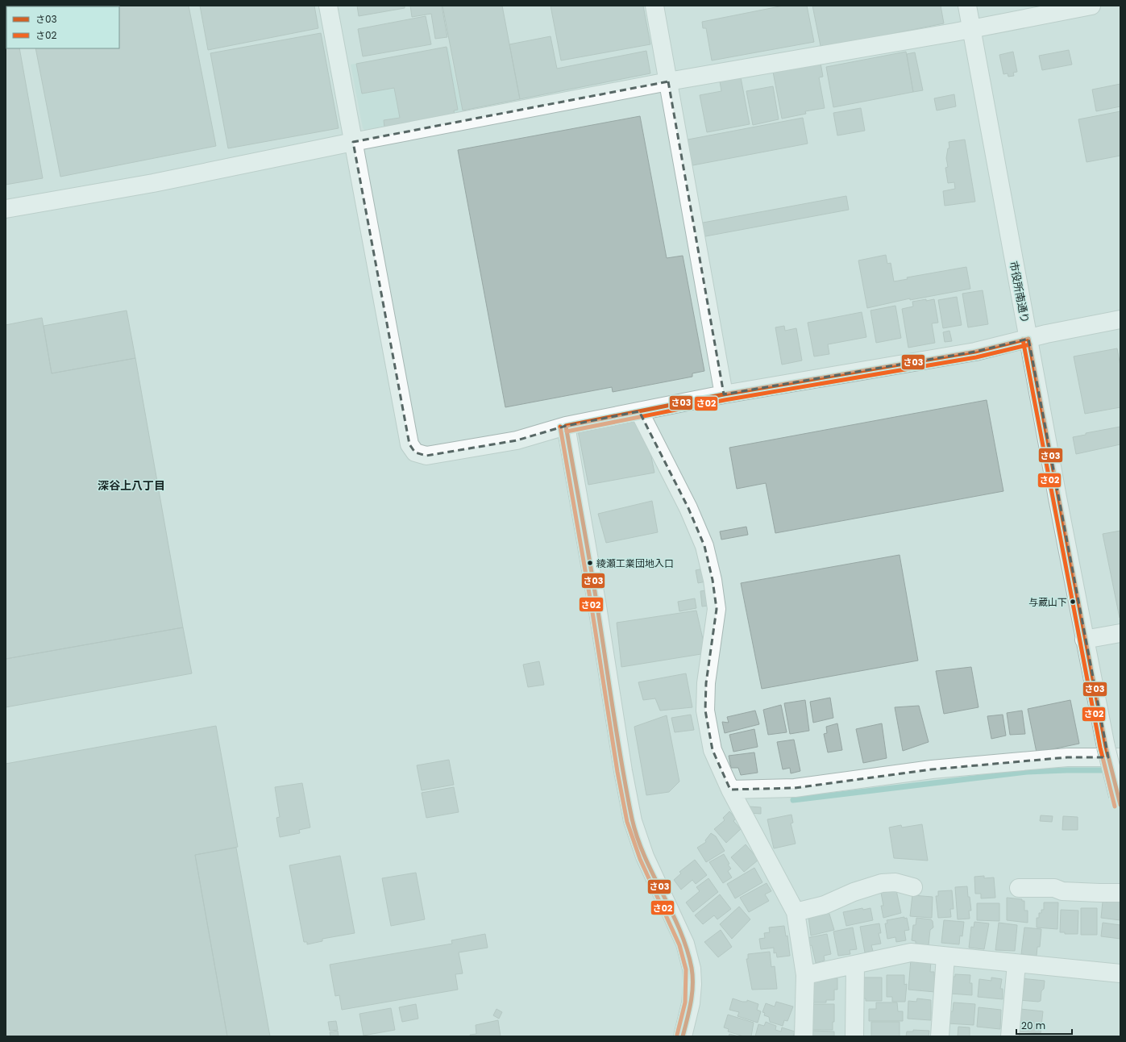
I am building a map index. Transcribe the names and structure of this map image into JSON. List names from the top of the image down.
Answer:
{
  "streets": {
    "street": ["市役所南通り"]
  },
  "districts": ["深谷上八丁目"],
  "places": ["綾瀬工業団地入口", "与蔵山下"],
  "lines": ["transit line さ03", "transit line さ02"],
  "legend": ["さ03", "さ02"],
  "scale_bar": "20 m"
}
